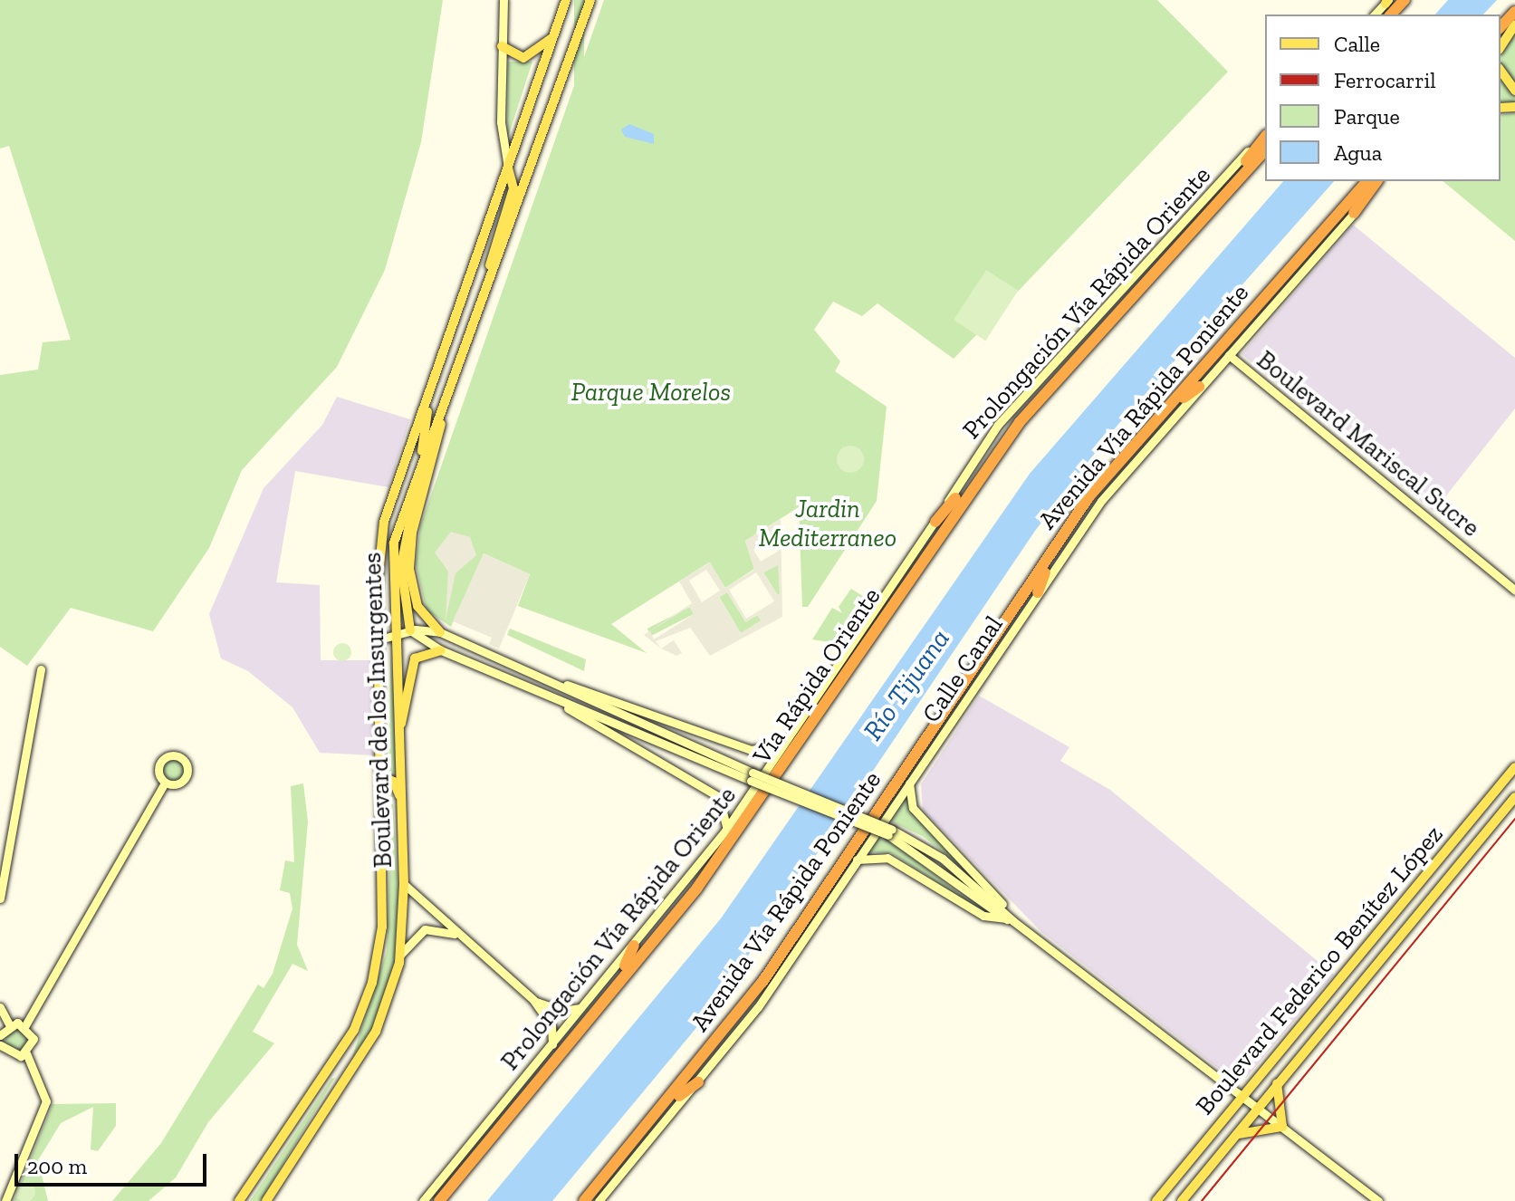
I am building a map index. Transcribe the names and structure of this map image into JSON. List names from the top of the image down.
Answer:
{
  "streets": {
    "highway": ["Avenida Vía Rápida Poniente", "Vía Rápida Oriente"],
    "main road": [
      "Prolongación Vía Rápida Oriente",
      "Boulevard Mariscal Sucre",
      "Calle Canal",
      "Boulevard de los Insurgentes",
      "Boulevard Federico Benítez López"
    ]
  },
  "crossings": [
    ["Boulevard Mariscal Sucre", "Calle Canal"]
  ],
  "water": ["Río Tijuana"],
  "parks": ["Parque Morelos", "Jardin Mediterraneo"],
  "legend": [
    "Calle",
    "Ferrocarril",
    "Parque",
    "Agua"
  ],
  "scale_bar": "200 m"
}
